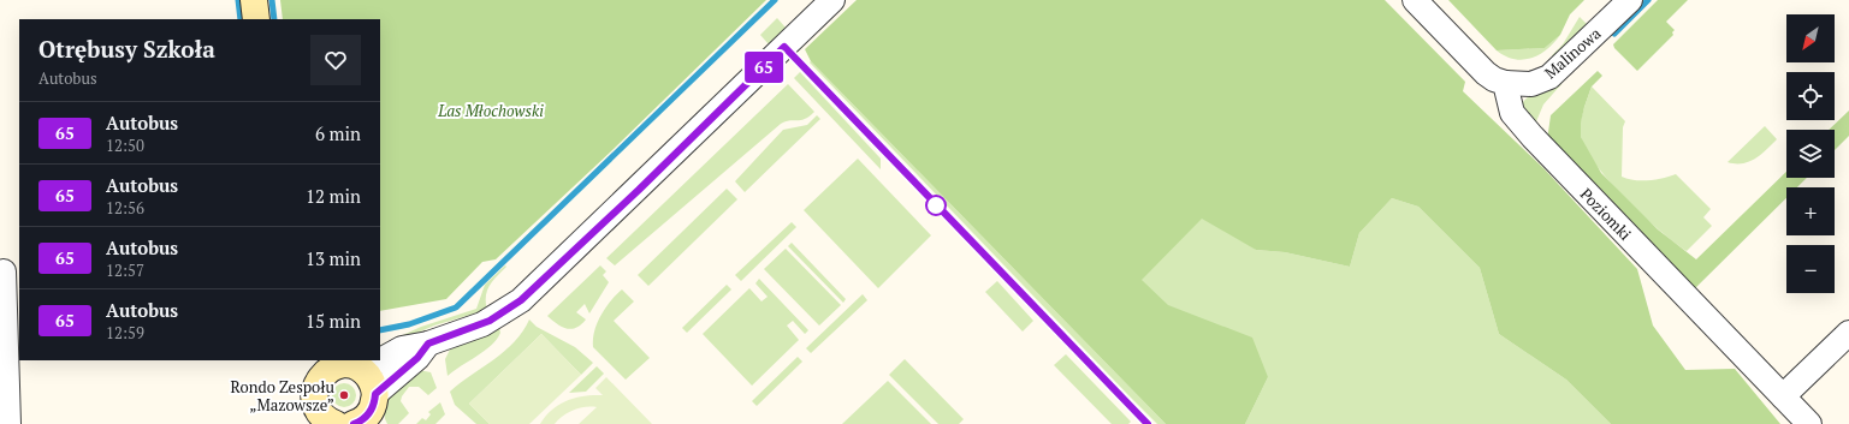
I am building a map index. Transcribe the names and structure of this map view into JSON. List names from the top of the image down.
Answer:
{
  "streets": {
    "street": ["Malinowa", "Poziomki"]
  },
  "crossings": [
    ["Malinowa", "Poziomki"]
  ],
  "parks": ["Las Młochowski"],
  "places": ["Rondo Zespołu „Mazowsze”"],
  "lines": ["bus line 65"],
  "north": "bottom left",
  "page": {
    "on_map": "65",
    "map_buttons": ["+", "−"],
    "heading": ["Otrębusy Szkoła", "Autobus"],
    "list": [
      {
        "mark": "65",
        "name": "Autobus",
        "note": "12:50",
        "value": "6 min"
      },
      {
        "mark": "65",
        "name": "Autobus",
        "note": "12:56",
        "value": "12 min"
      },
      {
        "mark": "65",
        "name": "Autobus",
        "note": "12:57",
        "value": "13 min"
      },
      {
        "mark": "65",
        "name": "Autobus",
        "note": "12:59",
        "value": "15 min"
      }
    ]
  }
}
